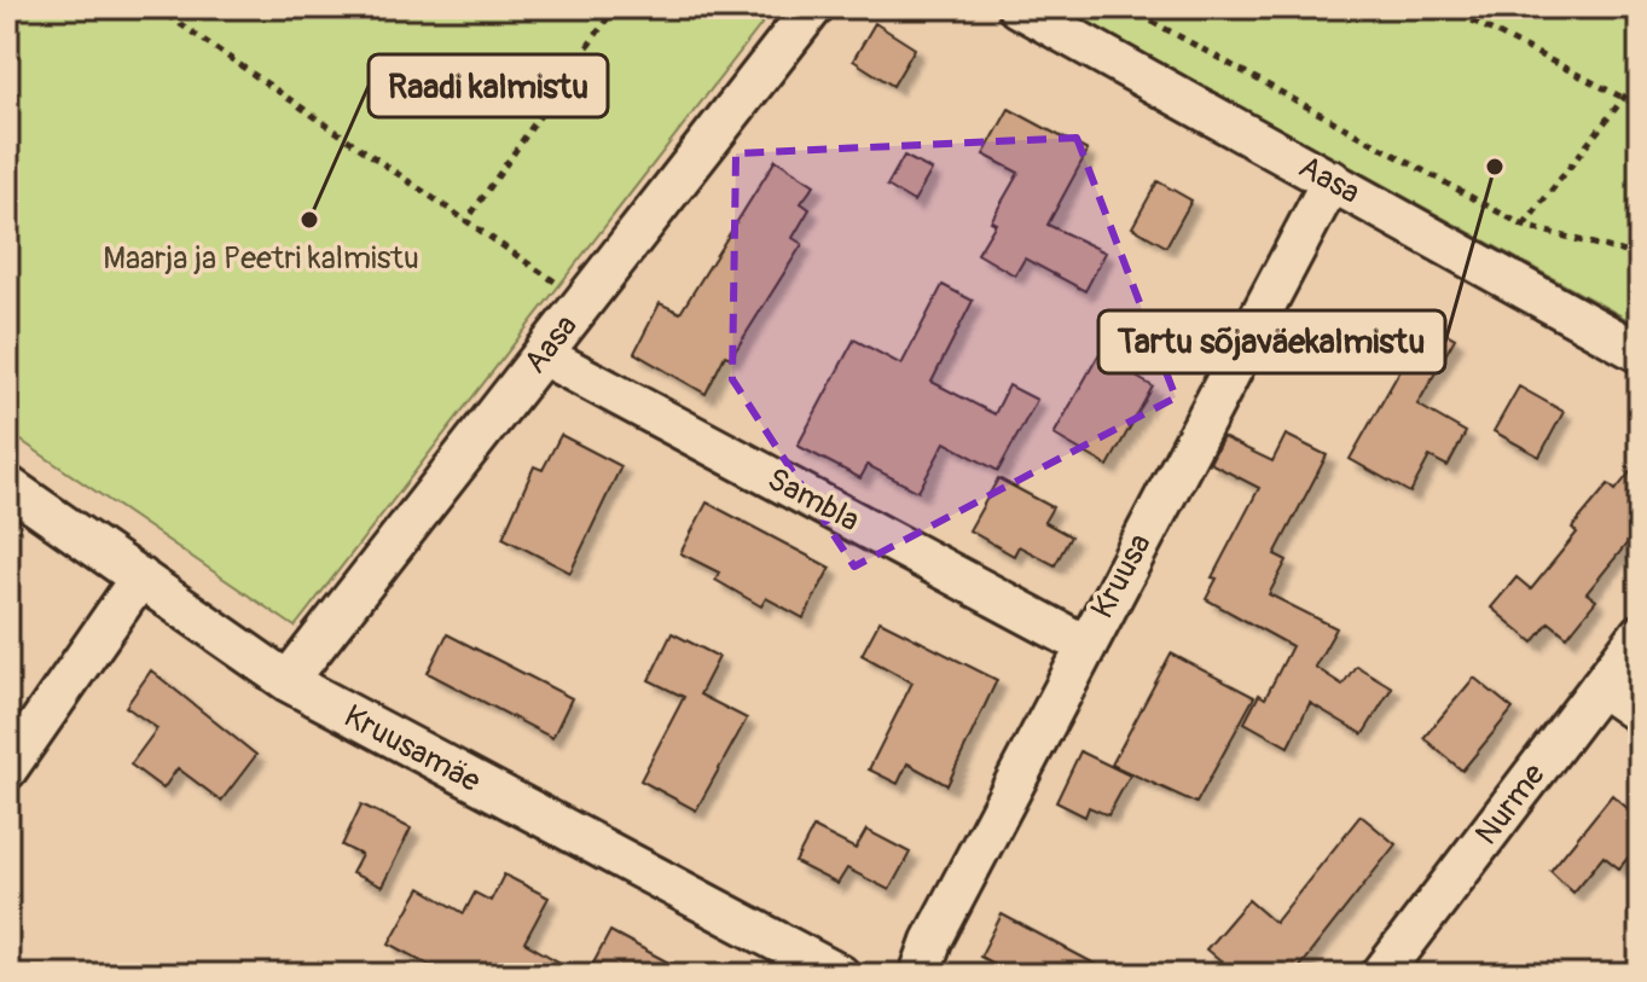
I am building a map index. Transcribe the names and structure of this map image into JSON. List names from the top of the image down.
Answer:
{
  "streets": {
    "street": [
      "Aasa",
      "Sambla",
      "Kruusa",
      "Kruusamäe",
      "Nurme"
    ]
  },
  "crossings": [
    ["Aasa", "Sambla"],
    ["Aasa", "Kruusa"],
    ["Aasa", "Kruusamäe"],
    ["Sambla", "Kruusa"]
  ],
  "parks": ["Maarja ja Peetri kalmistu"],
  "places": ["Tartu sõjaväekalmistu", "Raadi kalmistu"]
}
